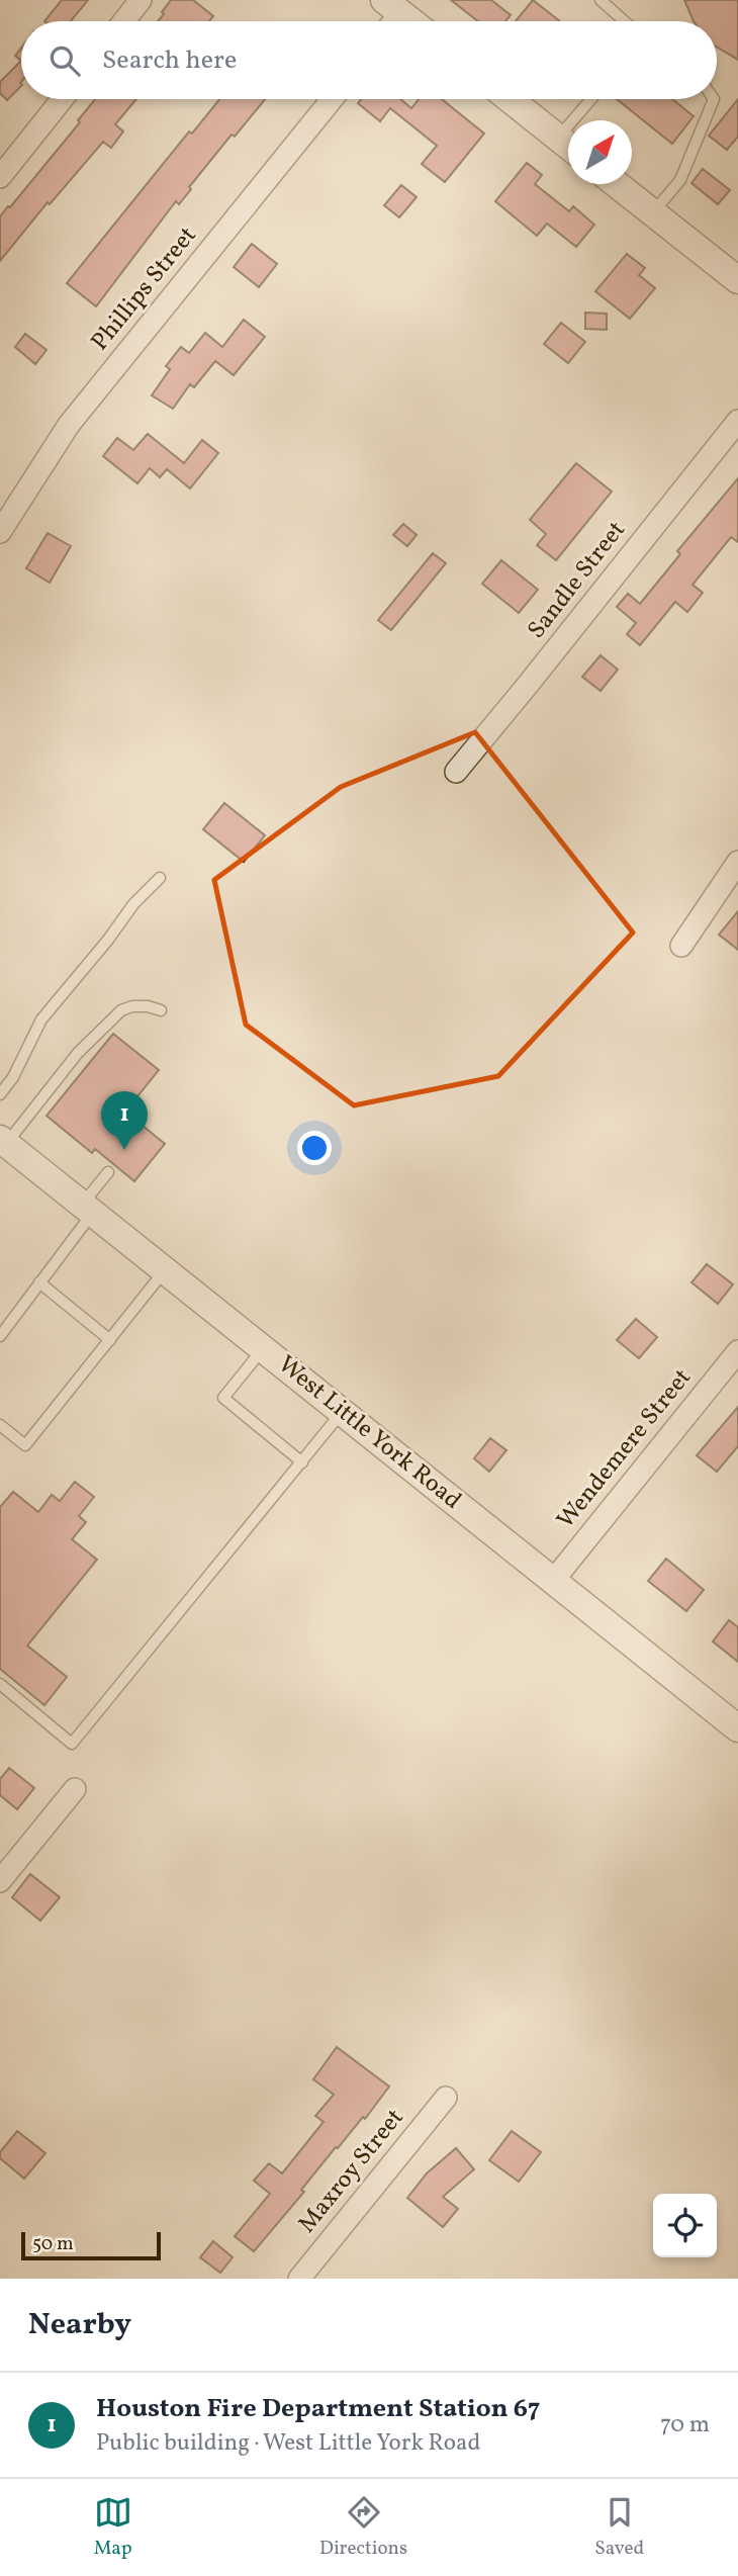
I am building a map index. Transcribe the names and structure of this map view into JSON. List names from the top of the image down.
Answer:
{
  "streets": {
    "street": [
      "Phillips Street",
      "Sandle Street",
      "West Little York Road",
      "Wendemere Street",
      "Maxroy Street"
    ]
  },
  "crossings": [
    ["West Little York Road", "Wendemere Street"]
  ],
  "scale_bar": "50 m",
  "north": "top right",
  "page": {
    "search": "Search here",
    "pins": "1",
    "scale": "50 m",
    "heading": "Nearby",
    "list": [
      {
        "mark": "1",
        "name": "Houston Fire Department Station 67",
        "note": "Public building · West Little York Road",
        "value": "70 m"
      }
    ],
    "nav": ["Map", "Directions", "Saved"]
  }
}
